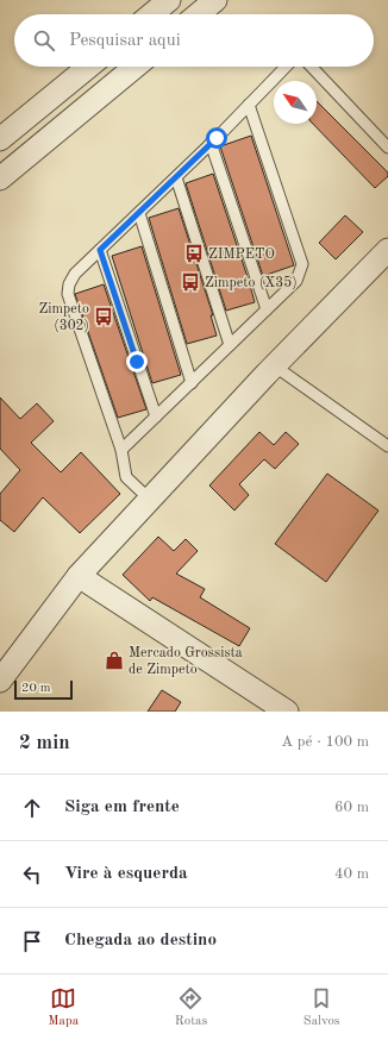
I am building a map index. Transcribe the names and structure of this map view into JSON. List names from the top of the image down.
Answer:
{
  "places": {
    "bus stop": ["ZIMPETO", "Zimpeto (X35)", "Zimpeto (302)"],
    "shop": ["Mercado Grossista de Zimpeto"]
  },
  "scale_bar": "20 m",
  "north": "top left",
  "page": {
    "search": "Pesquisar aqui",
    "scale": "20 m",
    "heading": ["2 min", "A pé · 100 m"],
    "list": [
      ["Siga em frente", "60 m"],
      ["Vire à esquerda", "40 m"],
      "Chegada ao destino"
    ],
    "nav": ["Mapa", "Rotas", "Salvos"]
  }
}
